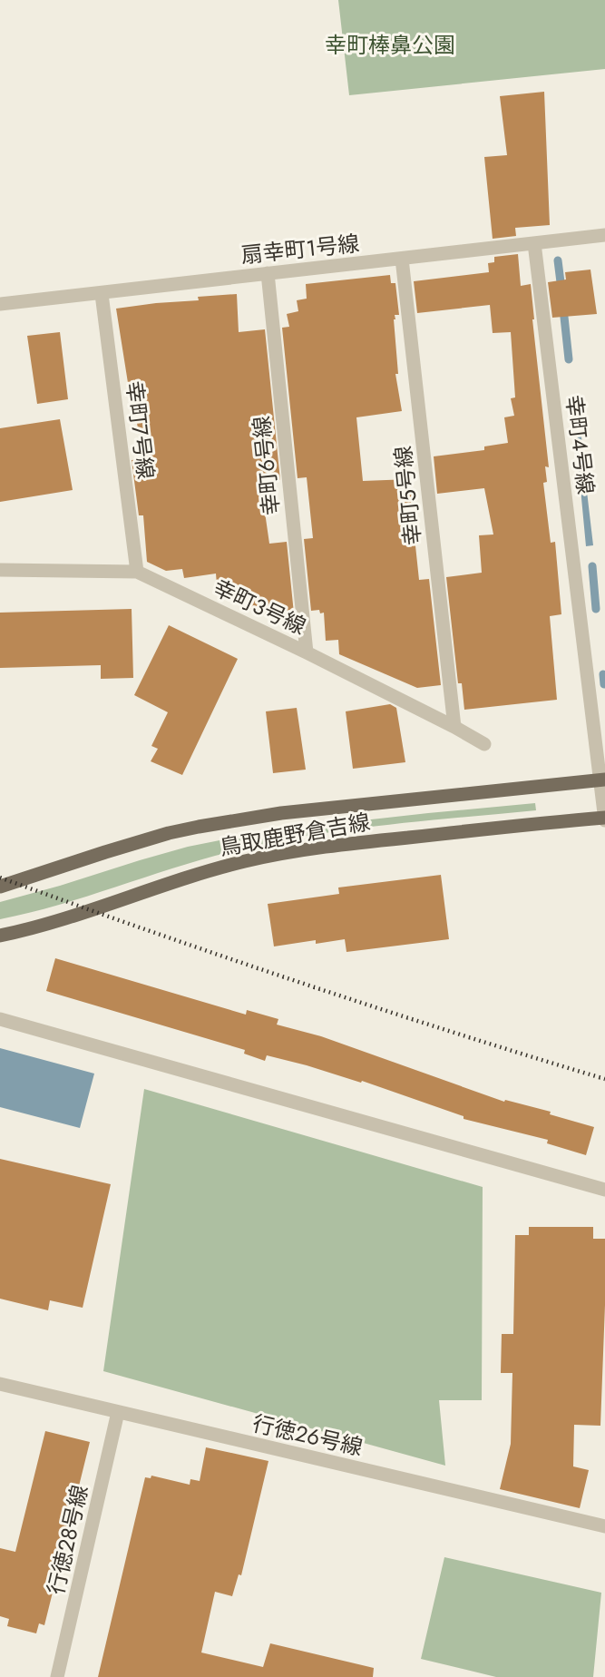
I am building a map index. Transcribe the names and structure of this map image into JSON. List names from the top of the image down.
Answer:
{
  "streets": {
    "main road": ["鳥取鹿野倉吉線"],
    "street": [
      "扇幸町1号線",
      "幸町7号線",
      "幸町4号線",
      "幸町6号線",
      "幸町5号線",
      "幸町3号線",
      "行徳26号線",
      "行徳28号線"
    ]
  },
  "crossings": [
    ["扇幸町1号線", "幸町7号線"],
    ["扇幸町1号線", "幸町4号線"],
    ["扇幸町1号線", "幸町6号線"],
    ["扇幸町1号線", "幸町5号線"],
    ["幸町7号線", "幸町3号線"],
    ["幸町4号線", "鳥取鹿野倉吉線"],
    ["幸町6号線", "幸町3号線"],
    ["幸町5号線", "幸町3号線"],
    ["行徳26号線", "行徳28号線"]
  ],
  "parks": ["幸町棒鼻公園"]
}
